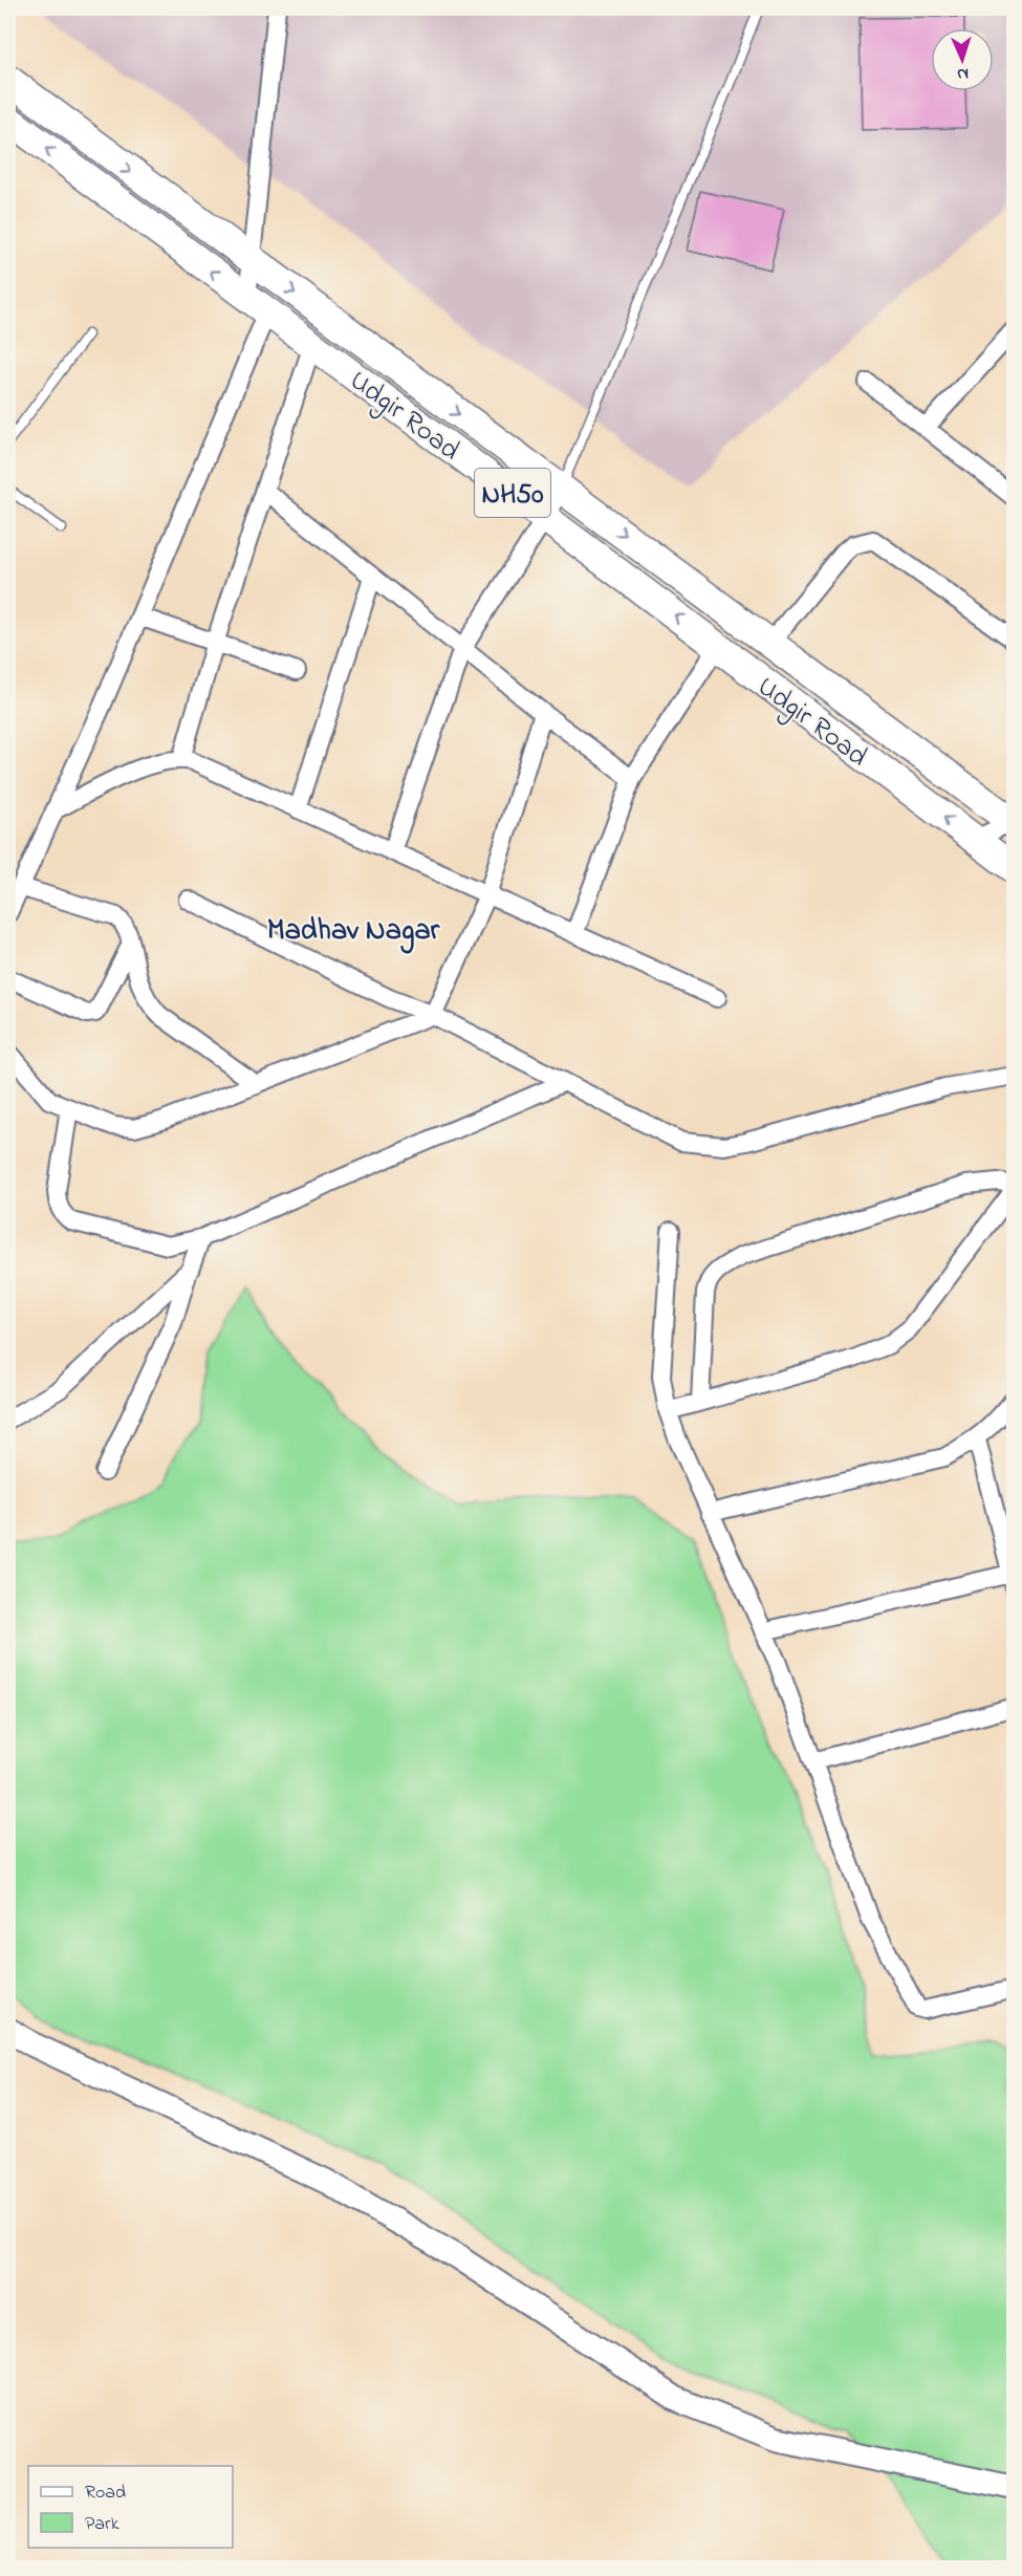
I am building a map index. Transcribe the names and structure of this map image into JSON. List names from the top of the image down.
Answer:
{
  "streets": {
    "highway": ["Udgir Road", "NH50"]
  },
  "districts": ["Madhav Nagar"],
  "legend": ["Road", "Park"],
  "north": "bottom"
}
